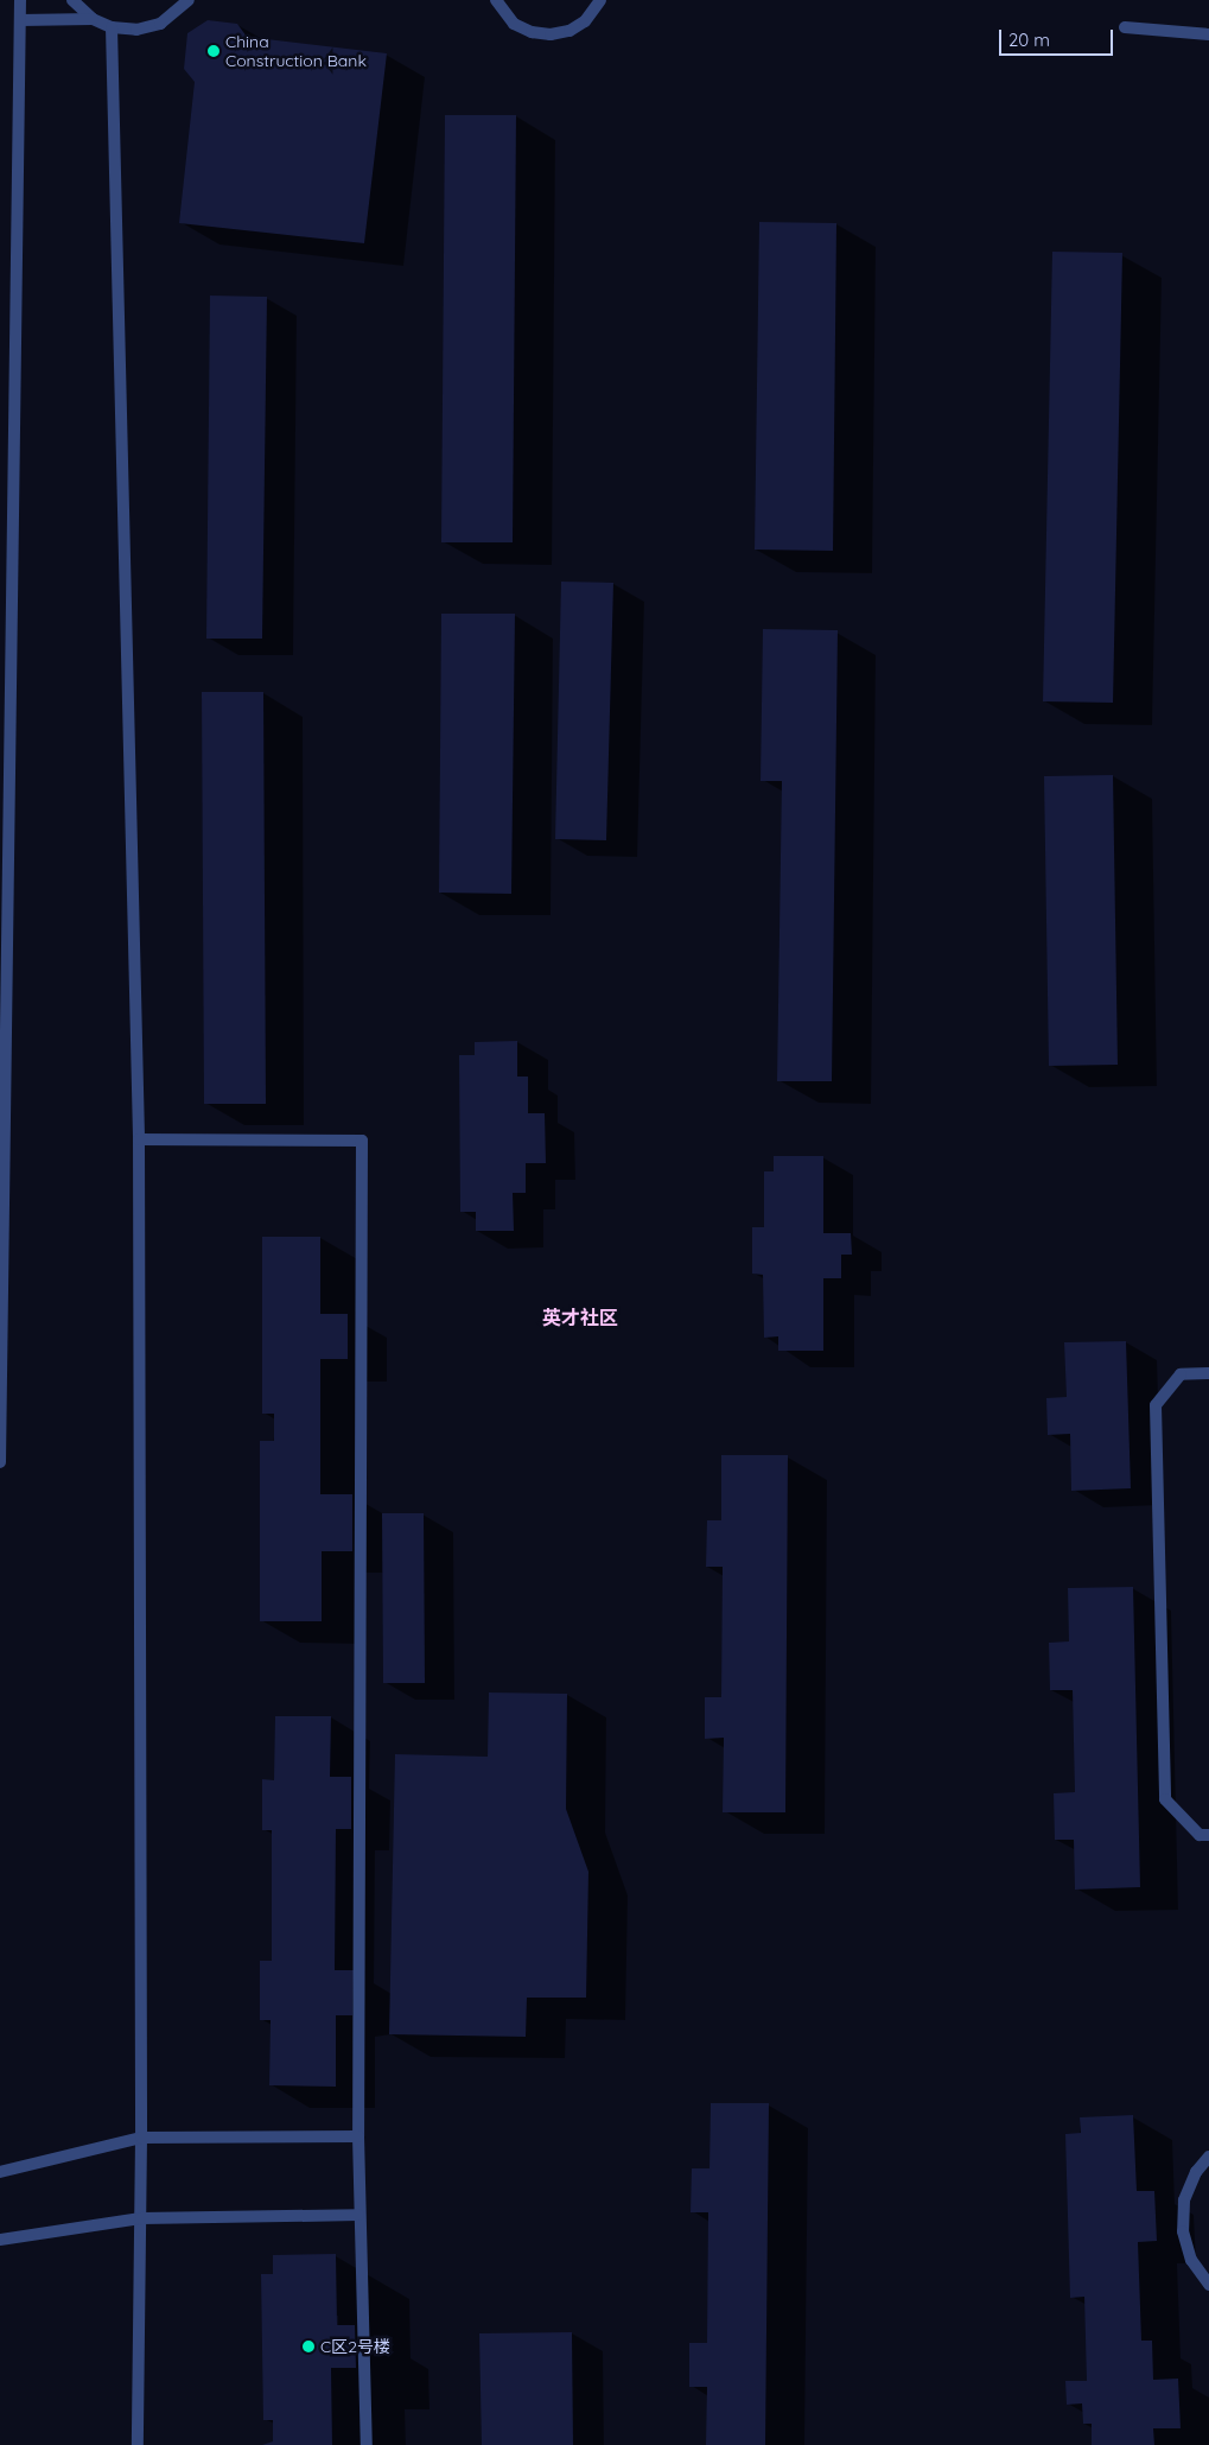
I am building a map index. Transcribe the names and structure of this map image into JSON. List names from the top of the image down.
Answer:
{
  "districts": ["英才社区"],
  "places": ["China Construction Bank", "C区2号楼"],
  "scale_bar": "20 m"
}
